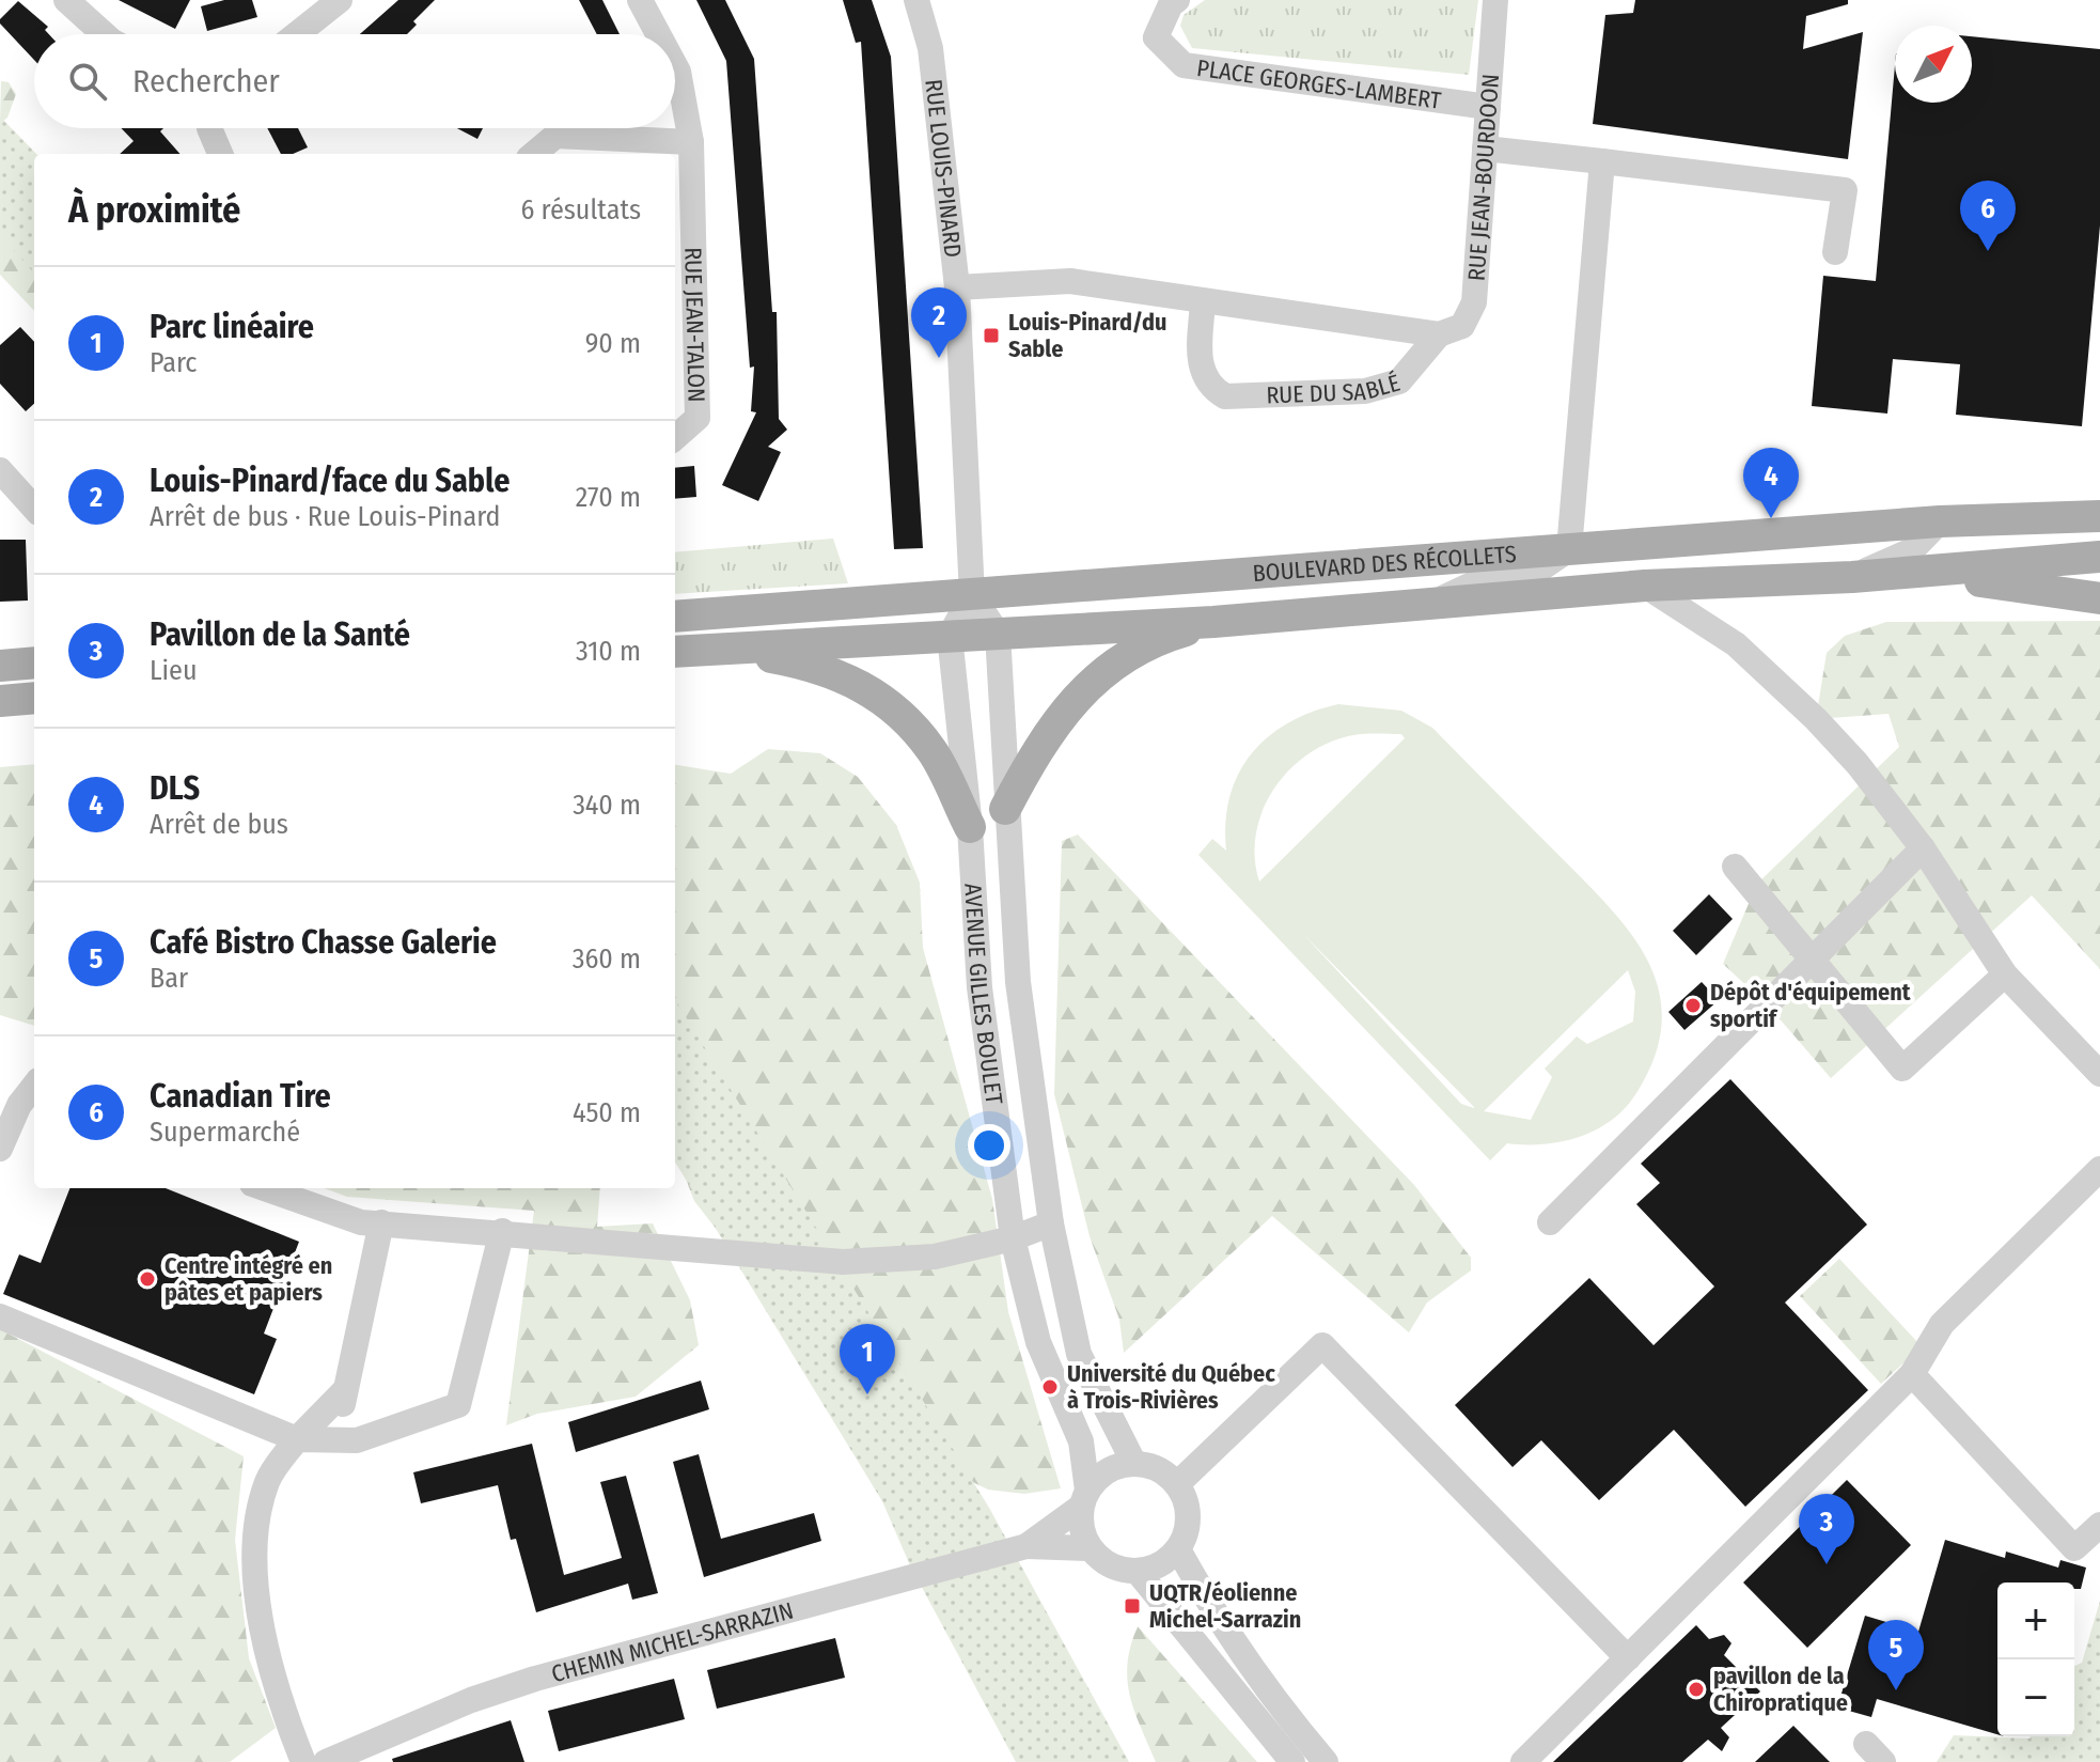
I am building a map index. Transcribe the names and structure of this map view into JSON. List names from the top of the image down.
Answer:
{
  "streets": {
    "main road": ["BOULEVARD DES RÉCOLLETS"],
    "street": [
      "PLACE GEORGES-LAMBERT",
      "RUE LOUIS-PINARD",
      "RUE JEAN-BOURDOON",
      "RUE JEAN-TALON",
      "RUE DU SABLÉ",
      "AVENUE GILLES BOULET",
      "CHEMIN MICHEL-SARRAZIN"
    ]
  },
  "crossings": [
    ["PLACE GEORGES-LAMBERT", "RUE JEAN-BOURDOON"],
    ["RUE LOUIS-PINARD", "RUE DU SABLÉ"],
    ["RUE LOUIS-PINARD", "BOULEVARD DES RÉCOLLETS"],
    ["RUE JEAN-BOURDOON", "RUE DU SABLÉ"],
    ["BOULEVARD DES RÉCOLLETS", "AVENUE GILLES BOULET"],
    ["AVENUE GILLES BOULET", "CHEMIN MICHEL-SARRAZIN"]
  ],
  "places": {
    "transit": ["Louis-Pinard/du Sable", "UQTR/éolienne Michel-Sarrazin"],
    "other": [
      "Dépôt d'équipement sportif",
      "Centre intégré en pâtes et papiers",
      "Université du Québec à Trois-Rivières",
      "pavillon de la Chiropratique"
    ]
  },
  "north": "top right",
  "page": {
    "search": "Rechercher",
    "heading": ["À proximité", "6 résultats"],
    "pins": [
      "6",
      "2",
      "4",
      "1",
      "3",
      "5"
    ],
    "list": [
      {
        "mark": "1",
        "name": "Parc linéaire",
        "note": "Parc",
        "value": "90 m"
      },
      {
        "mark": "2",
        "name": "Louis-Pinard/face du Sable",
        "note": "Arrêt de bus · Rue Louis-Pinard",
        "value": "270 m"
      },
      {
        "mark": "3",
        "name": "Pavillon de la Santé",
        "note": "Lieu",
        "value": "310 m"
      },
      {
        "mark": "4",
        "name": "DLS",
        "note": "Arrêt de bus",
        "value": "340 m"
      },
      {
        "mark": "5",
        "name": "Café Bistro Chasse Galerie",
        "note": "Bar",
        "value": "360 m"
      },
      {
        "mark": "6",
        "name": "Canadian Tire",
        "note": "Supermarché",
        "value": "450 m"
      }
    ],
    "map_buttons": ["+", "−"]
  }
}
